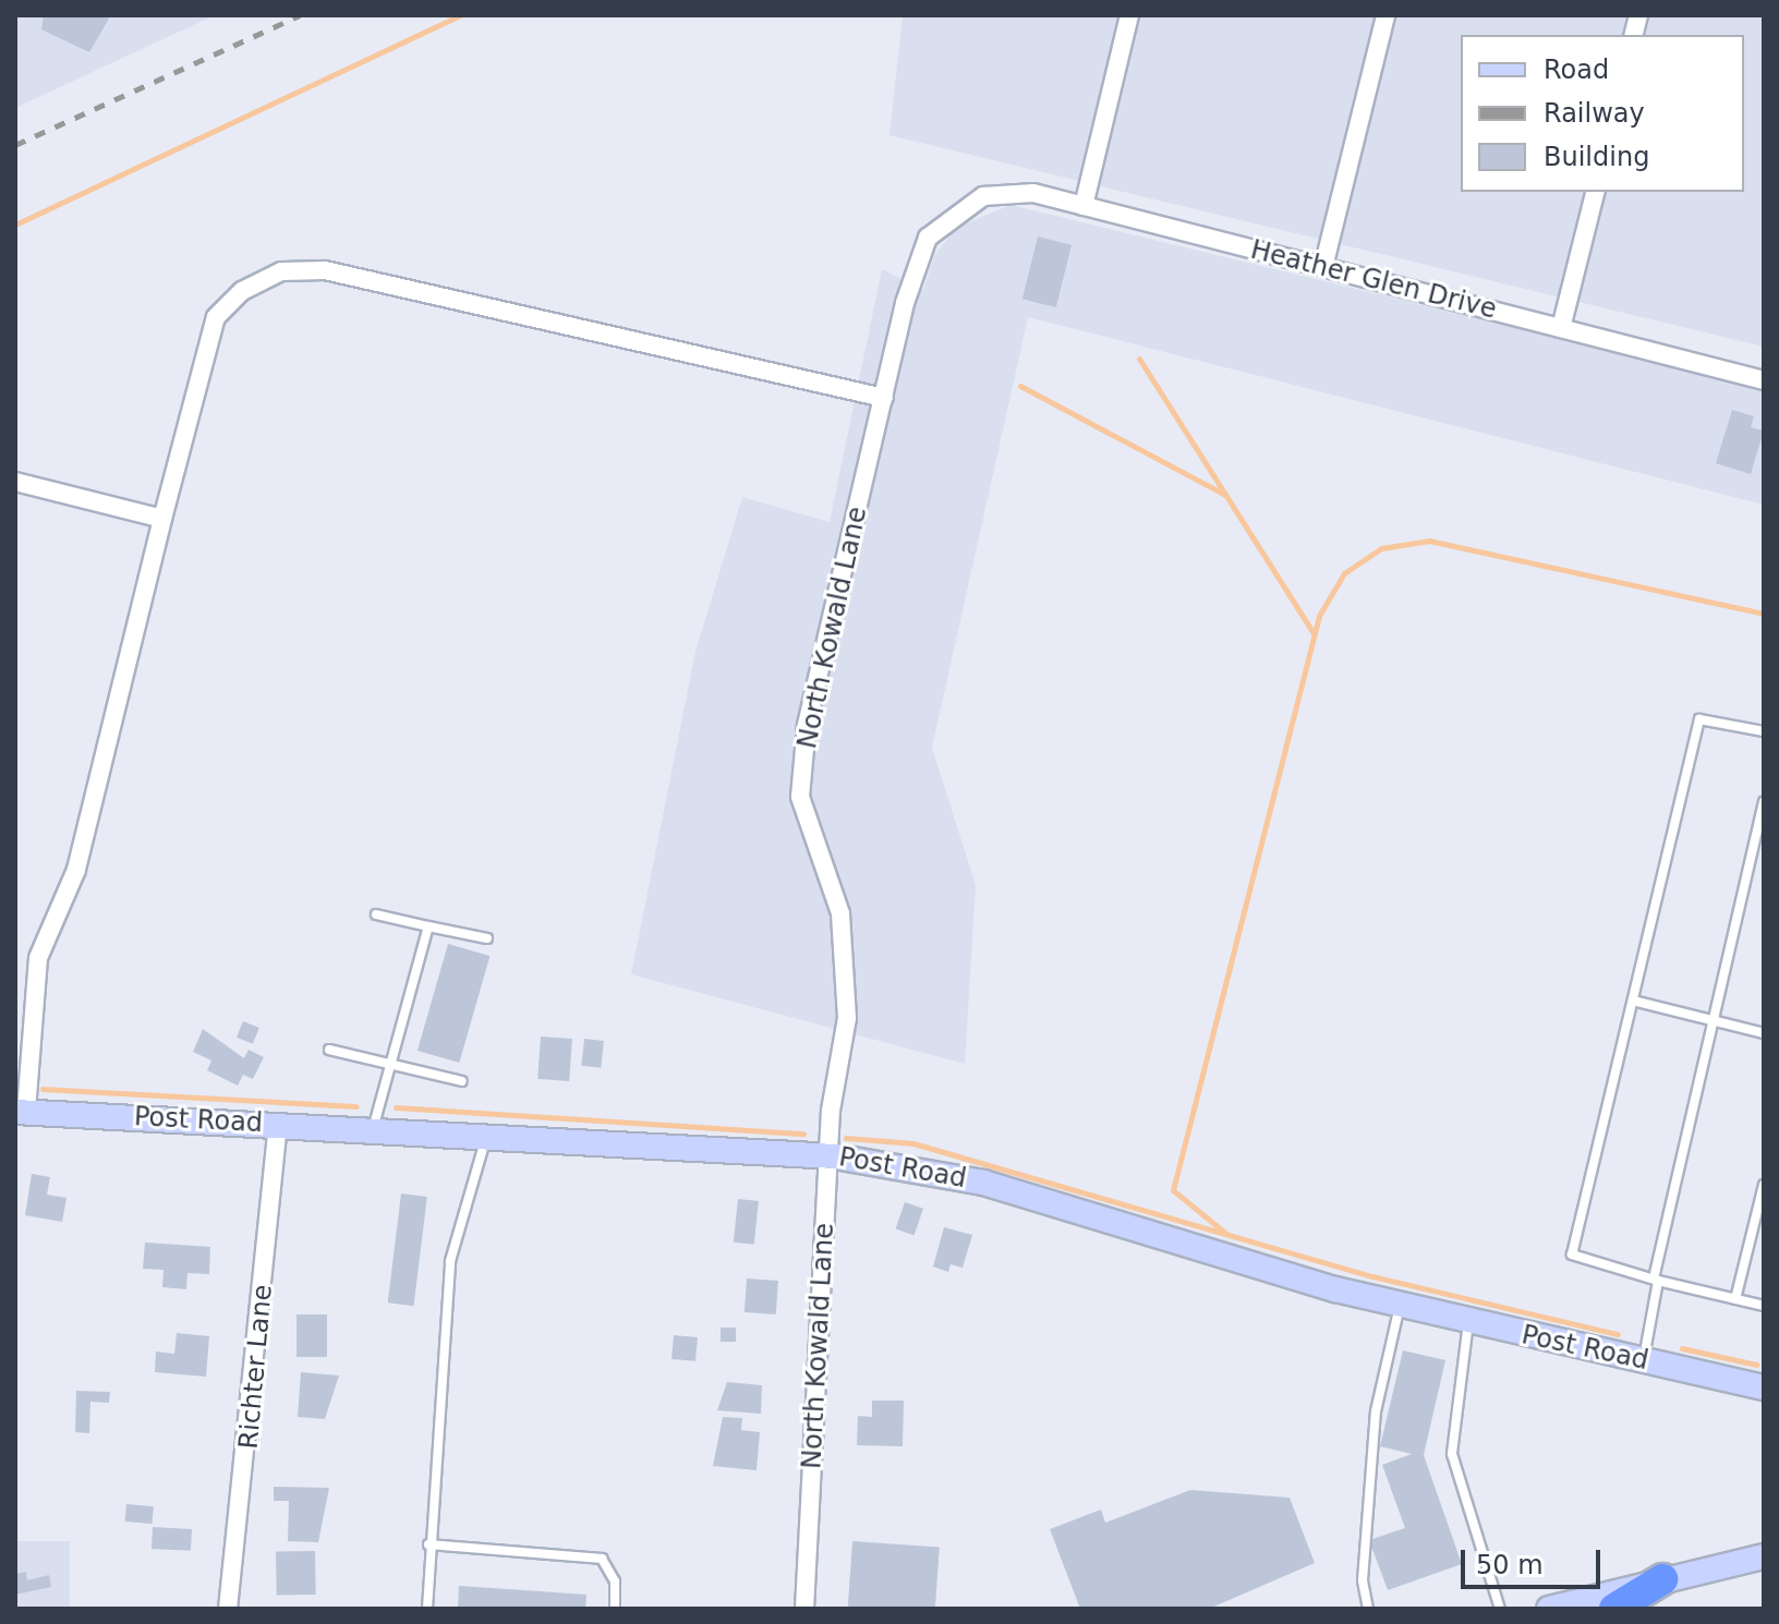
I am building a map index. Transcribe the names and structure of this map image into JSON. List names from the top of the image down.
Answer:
{
  "streets": {
    "street": [
      "Heather Glen Drive",
      "North Kowald Lane",
      "Post Road",
      "Richter Lane"
    ]
  },
  "crossings": [
    ["Heather Glen Drive", "North Kowald Lane"],
    ["North Kowald Lane", "Post Road"],
    ["Post Road", "Richter Lane"]
  ],
  "legend": ["Road", "Railway", "Building"],
  "scale_bar": "50 m"
}
